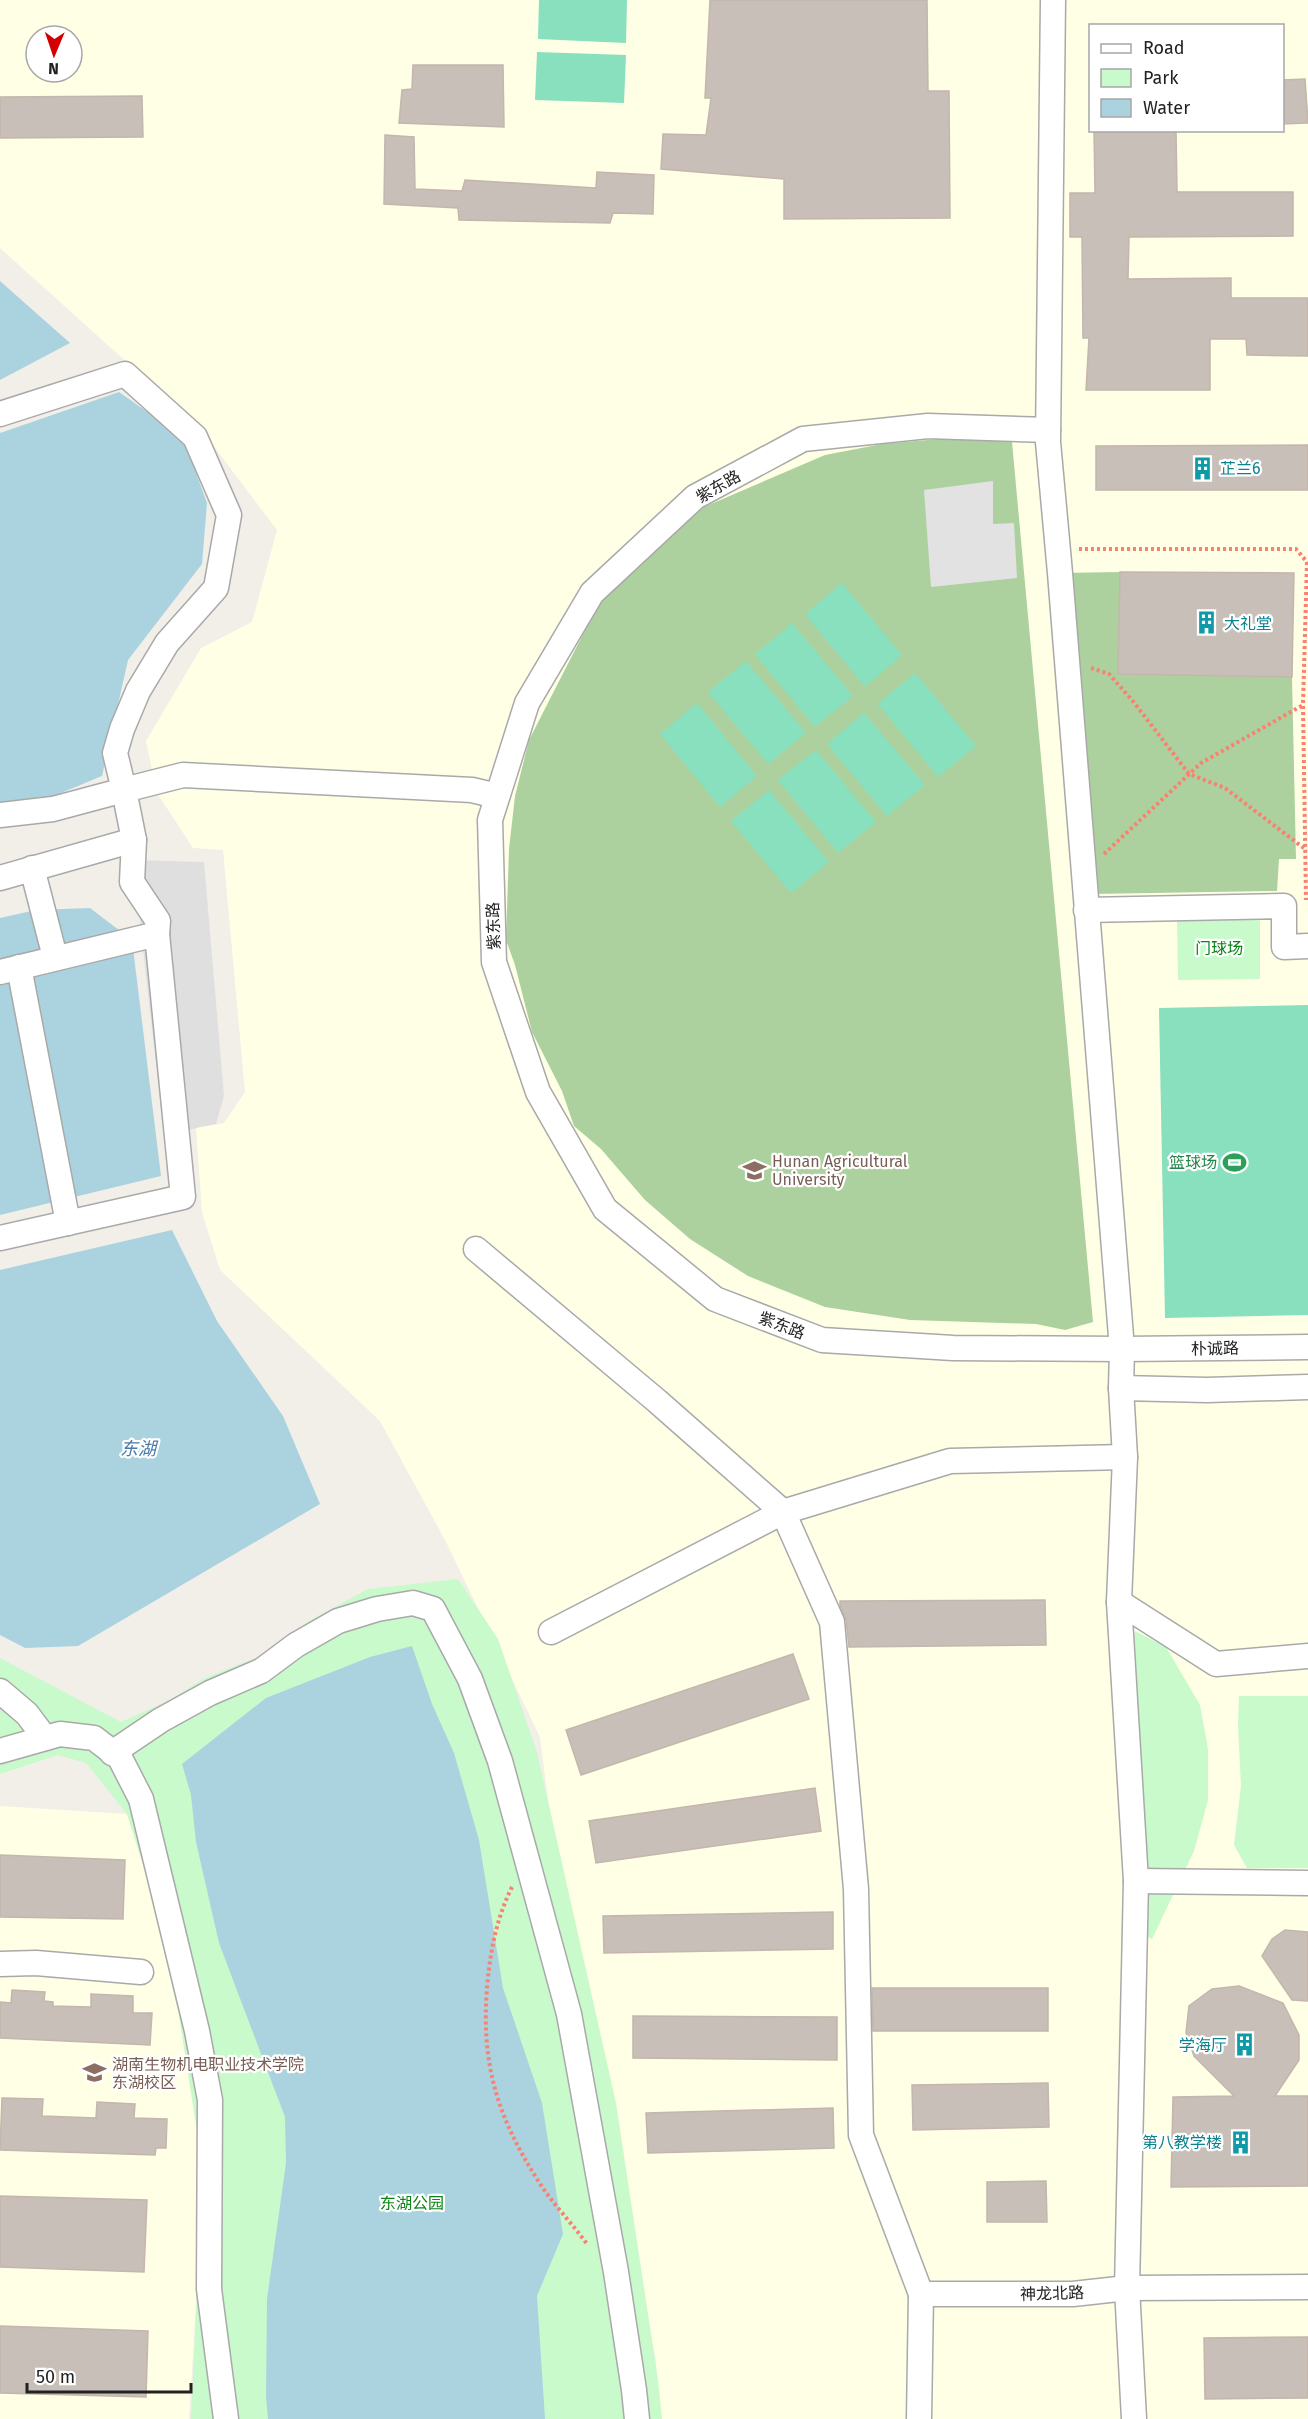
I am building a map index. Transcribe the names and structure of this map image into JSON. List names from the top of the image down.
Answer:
{
  "streets": {
    "street": ["紫东路", "朴诚路", "神龙北路"]
  },
  "crossings": [
    ["紫东路", "朴诚路"]
  ],
  "water": ["东湖"],
  "parks": ["门球场", "东湖公园"],
  "places": {
    "building": [
      "芷兰6",
      "大礼堂",
      "学海厅",
      "第八教学楼"
    ],
    "sports": ["篮球场"],
    "school or university": ["Hunan Agricultural University", "湖南生物机电职业技术学院 东湖校区"]
  },
  "legend": ["Road", "Park", "Water"],
  "scale_bar": "50 m",
  "north": "bottom"
}
